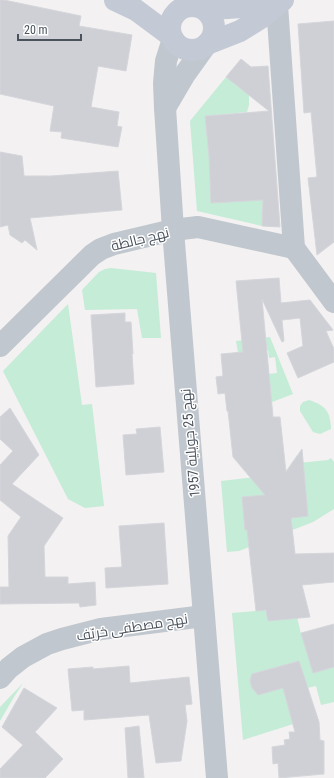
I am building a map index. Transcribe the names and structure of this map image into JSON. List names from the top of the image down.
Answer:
{
  "streets": {
    "street": ["نهج جالطة", "نهج 25 جويلية 1957", "نهج مصطفى خريّف"]
  },
  "crossings": [
    ["نهج جالطة", "نهج 25 جويلية 1957"],
    ["نهج 25 جويلية 1957", "نهج مصطفى خريّف"]
  ],
  "scale_bar": "20 m"
}
